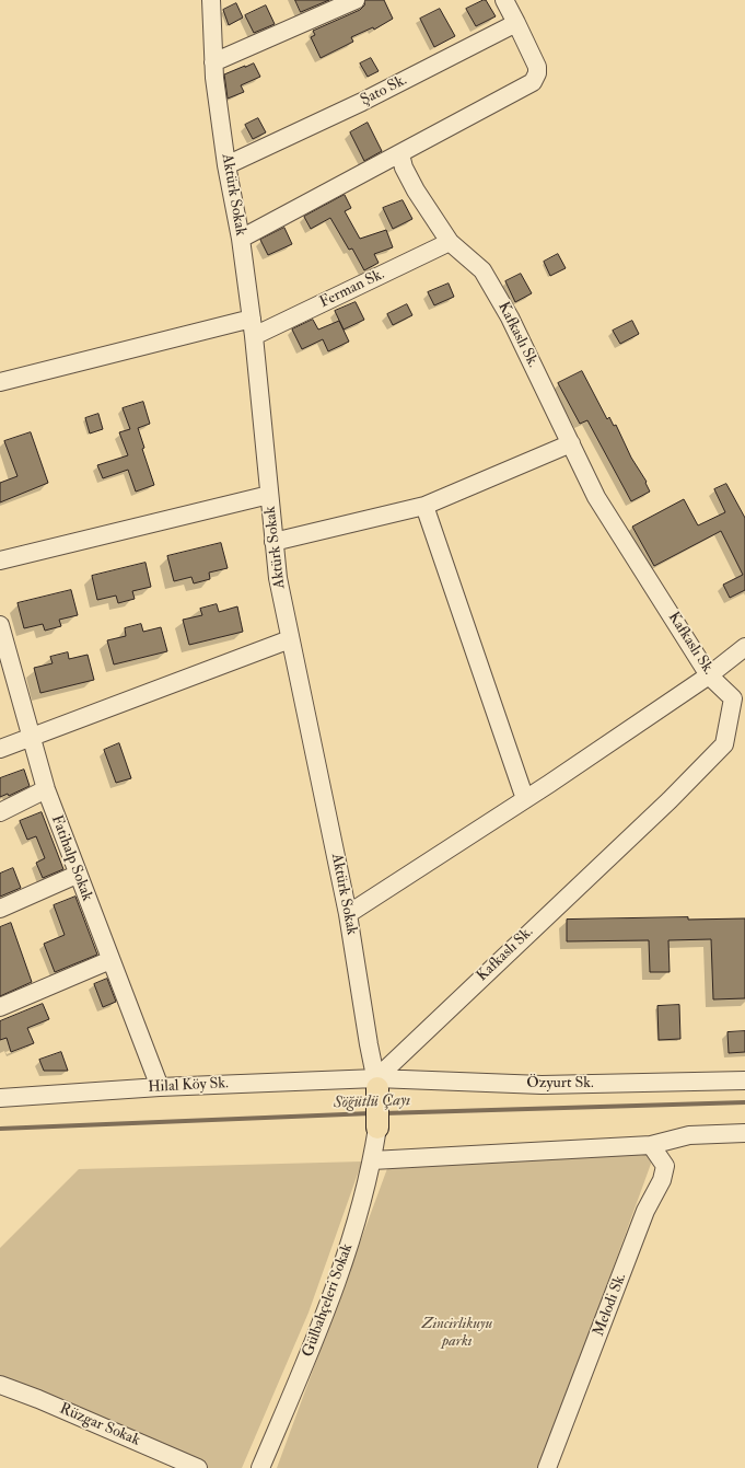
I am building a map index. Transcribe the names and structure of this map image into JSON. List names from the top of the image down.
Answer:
{
  "streets": {
    "street": [
      "Şato Sk.",
      "Aktürk Sokak",
      "Ferman Sk.",
      "Kafkaslı Sk.",
      "Fatihalp Sokak",
      "Özyurt Sk.",
      "Hilal Köy Sk.",
      "Gülbahçeleri Sokak",
      "Melodi Sk.",
      "Rüzgar Sokak"
    ]
  },
  "crossings": [
    ["Şato Sk.", "Aktürk Sokak"],
    ["Aktürk Sokak", "Ferman Sk."],
    ["Aktürk Sokak", "Kafkaslı Sk."],
    ["Aktürk Sokak", "Özyurt Sk."],
    ["Aktürk Sokak", "Hilal Köy Sk."],
    ["Ferman Sk.", "Kafkaslı Sk."],
    ["Kafkaslı Sk.", "Özyurt Sk."],
    ["Kafkaslı Sk.", "Hilal Köy Sk."],
    ["Fatihalp Sokak", "Hilal Köy Sk."],
    ["Özyurt Sk.", "Hilal Köy Sk."]
  ],
  "water": ["Söğütlü Çayı"],
  "parks": ["Zincirlikuyu parkı"]
}
